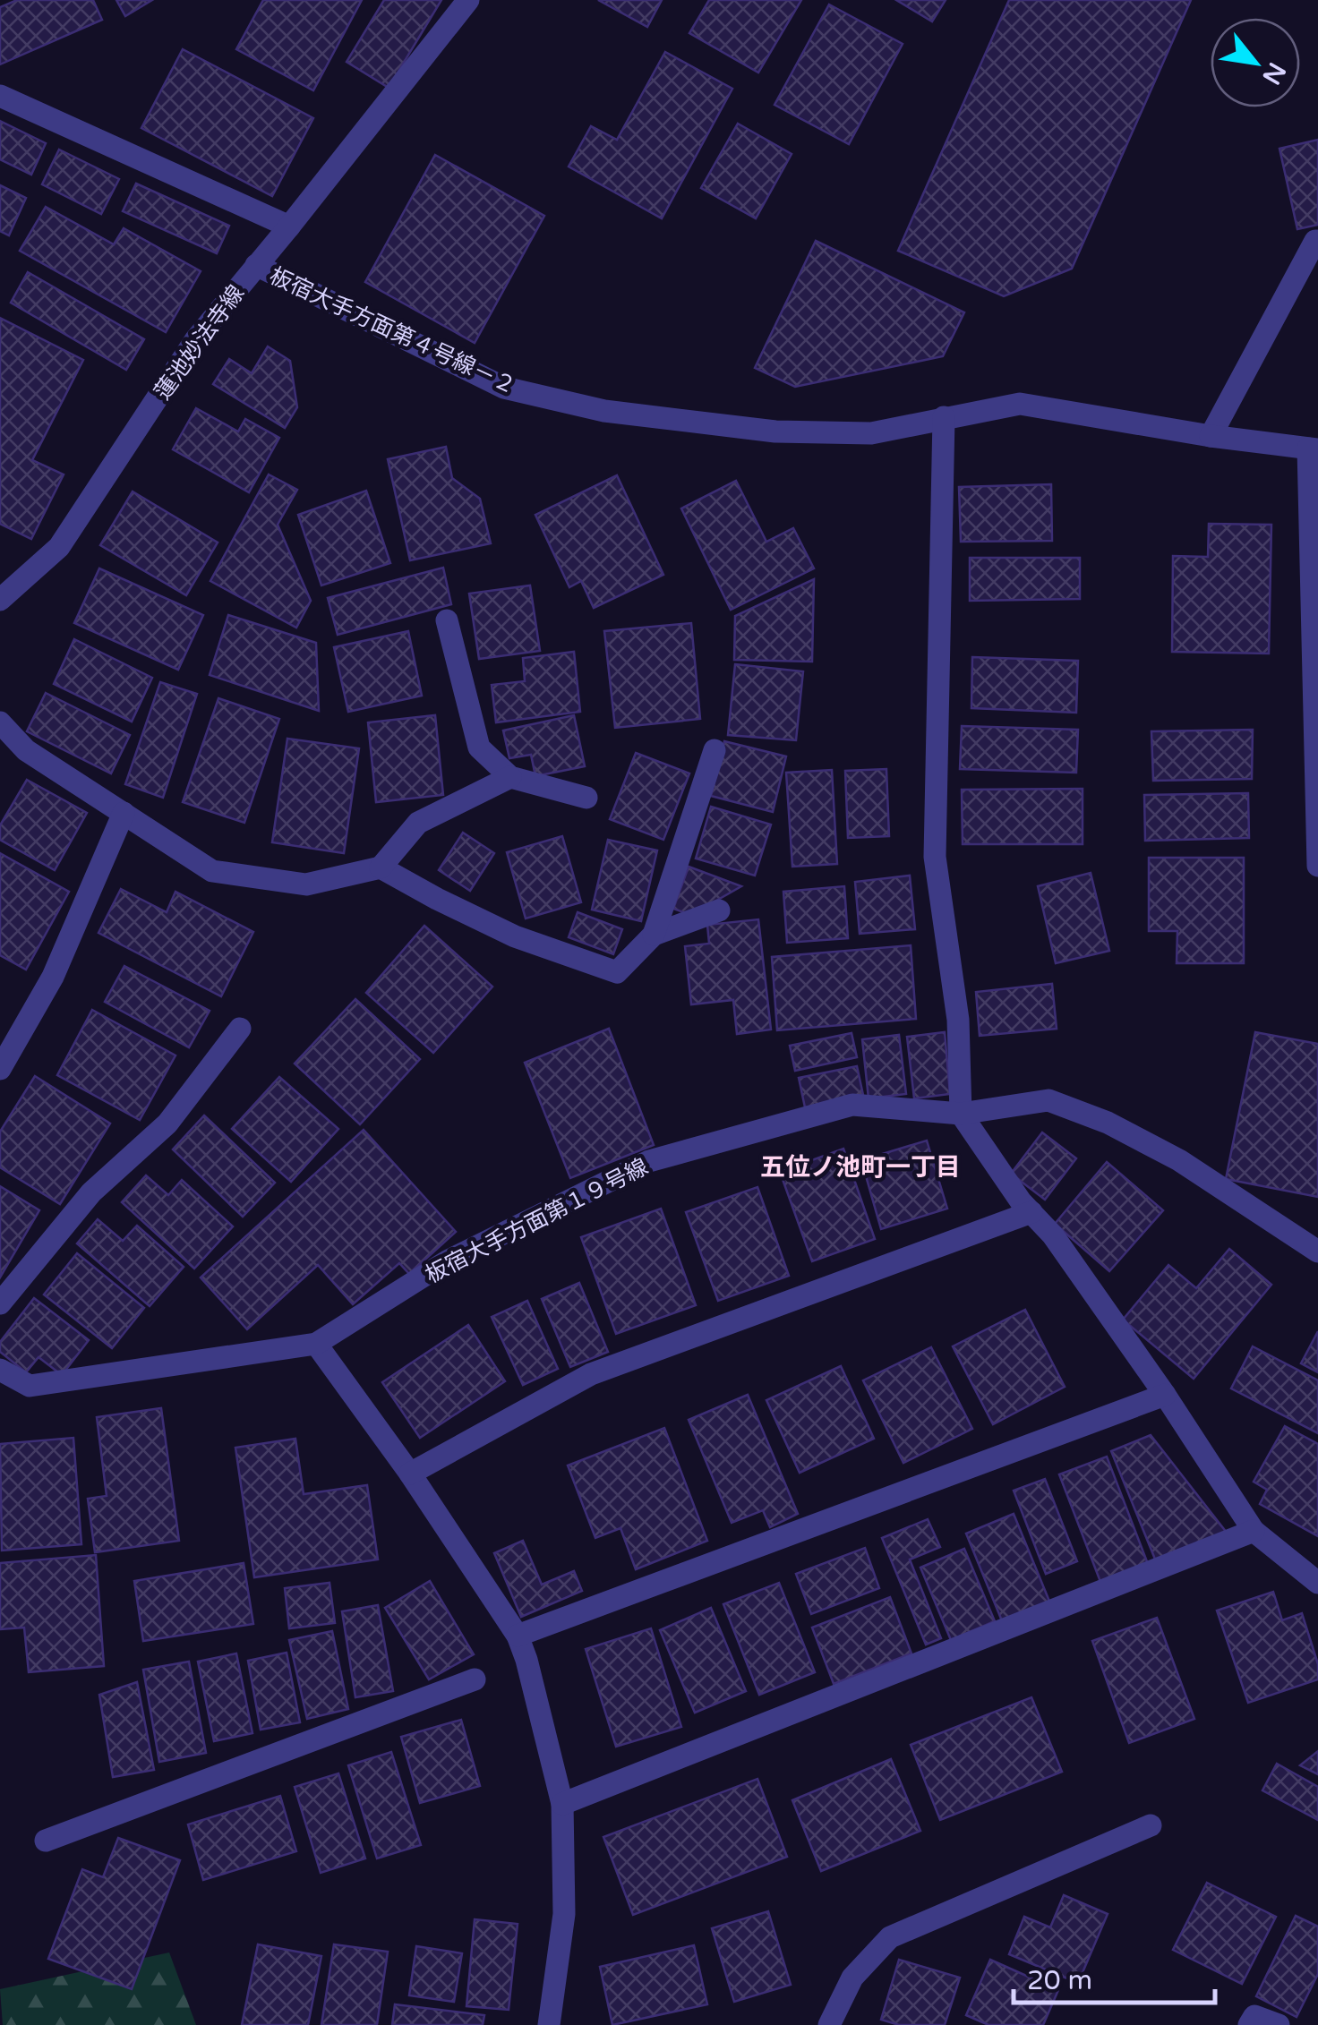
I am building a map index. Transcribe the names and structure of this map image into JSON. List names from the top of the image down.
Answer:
{
  "streets": {
    "street": ["板宿大手方面第４号線－２", "蓮池妙法寺線", "板宿大手方面第１９号線"]
  },
  "crossings": [
    ["板宿大手方面第４号線－２", "蓮池妙法寺線"]
  ],
  "districts": ["五位ノ池町一丁目"],
  "scale_bar": "20 m",
  "north": "bottom right"
}
